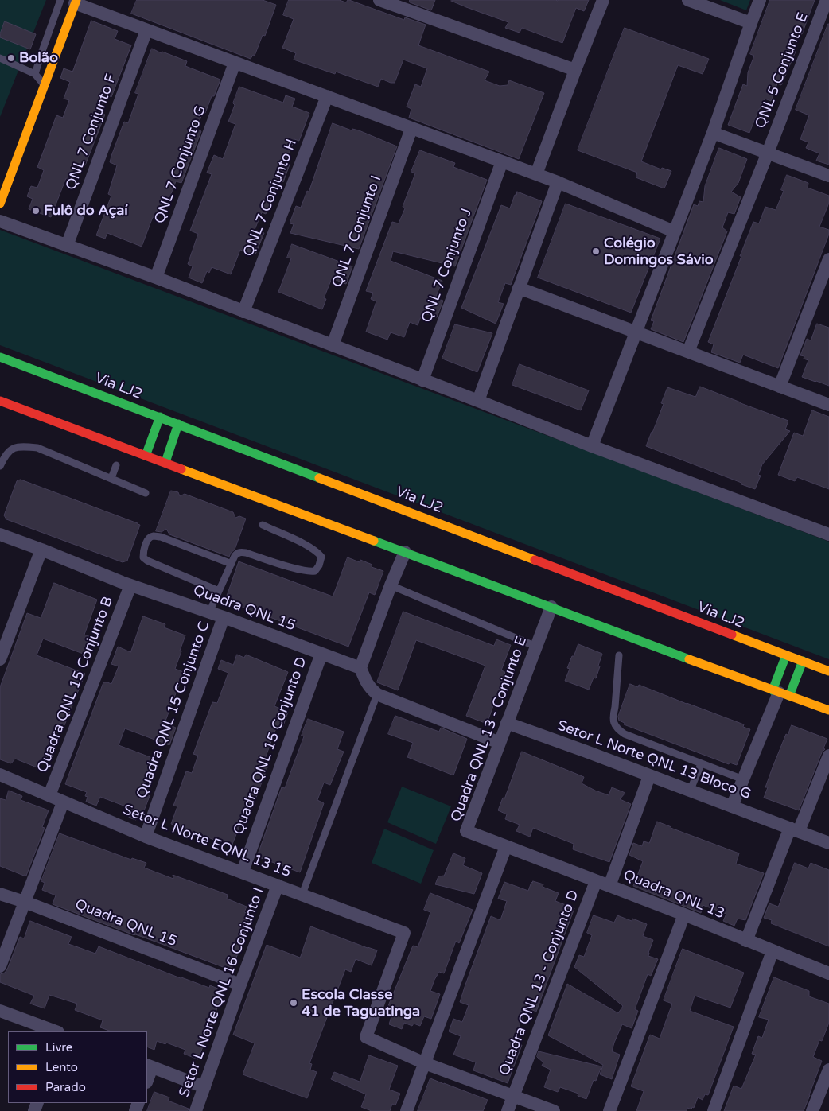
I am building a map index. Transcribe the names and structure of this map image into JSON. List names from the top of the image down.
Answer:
{
  "streets": {
    "main road": ["Via LJ2"],
    "street": [
      "QNL 5 Conjunto E",
      "QNL 7 Conjunto F",
      "QNL 7 Conjunto G",
      "QNL 7 Conjunto H",
      "QNL 7 Conjunto I",
      "QNL 7 Conjunto J",
      "Quadra QNL 15",
      "Quadra QNL 15 Conjunto B",
      "Quadra QNL 15 Conjunto C",
      "Quadra QNL 13 - Conjunto E",
      "Quadra QNL 15 Conjunto D",
      "Setor L Norte QNL 13 Bloco G",
      "Setor L Norte EQNL 13 15",
      "Quadra QNL 13",
      "Quadra QNL 13 - Conjunto D",
      "Setor L Norte QNL 16 Conjunto I"
    ]
  },
  "crossings": [
    ["Quadra QNL 15", "Quadra QNL 15 Conjunto B"],
    ["Quadra QNL 15", "Quadra QNL 15 Conjunto C"],
    ["Quadra QNL 15", "Quadra QNL 15 Conjunto D"],
    ["Quadra QNL 15", "Setor L Norte QNL 16 Conjunto I"],
    ["Quadra QNL 15 Conjunto B", "Setor L Norte EQNL 13 15"],
    ["Quadra QNL 15 Conjunto C", "Setor L Norte EQNL 13 15"],
    ["Quadra QNL 13 - Conjunto E", "Setor L Norte QNL 13 Bloco G"],
    ["Quadra QNL 13 - Conjunto E", "Quadra QNL 13"],
    ["Quadra QNL 15 Conjunto D", "Setor L Norte EQNL 13 15"],
    ["Setor L Norte EQNL 13 15", "Setor L Norte QNL 16 Conjunto I"],
    ["Quadra QNL 13", "Quadra QNL 13 - Conjunto D"]
  ],
  "places": [
    "Bolão",
    "Fulô do Açaí",
    "Colégio Domingos Sávio",
    "Escola Classe 41 de Taguatinga"
  ],
  "legend": ["Livre", "Lento", "Parado"]
}
